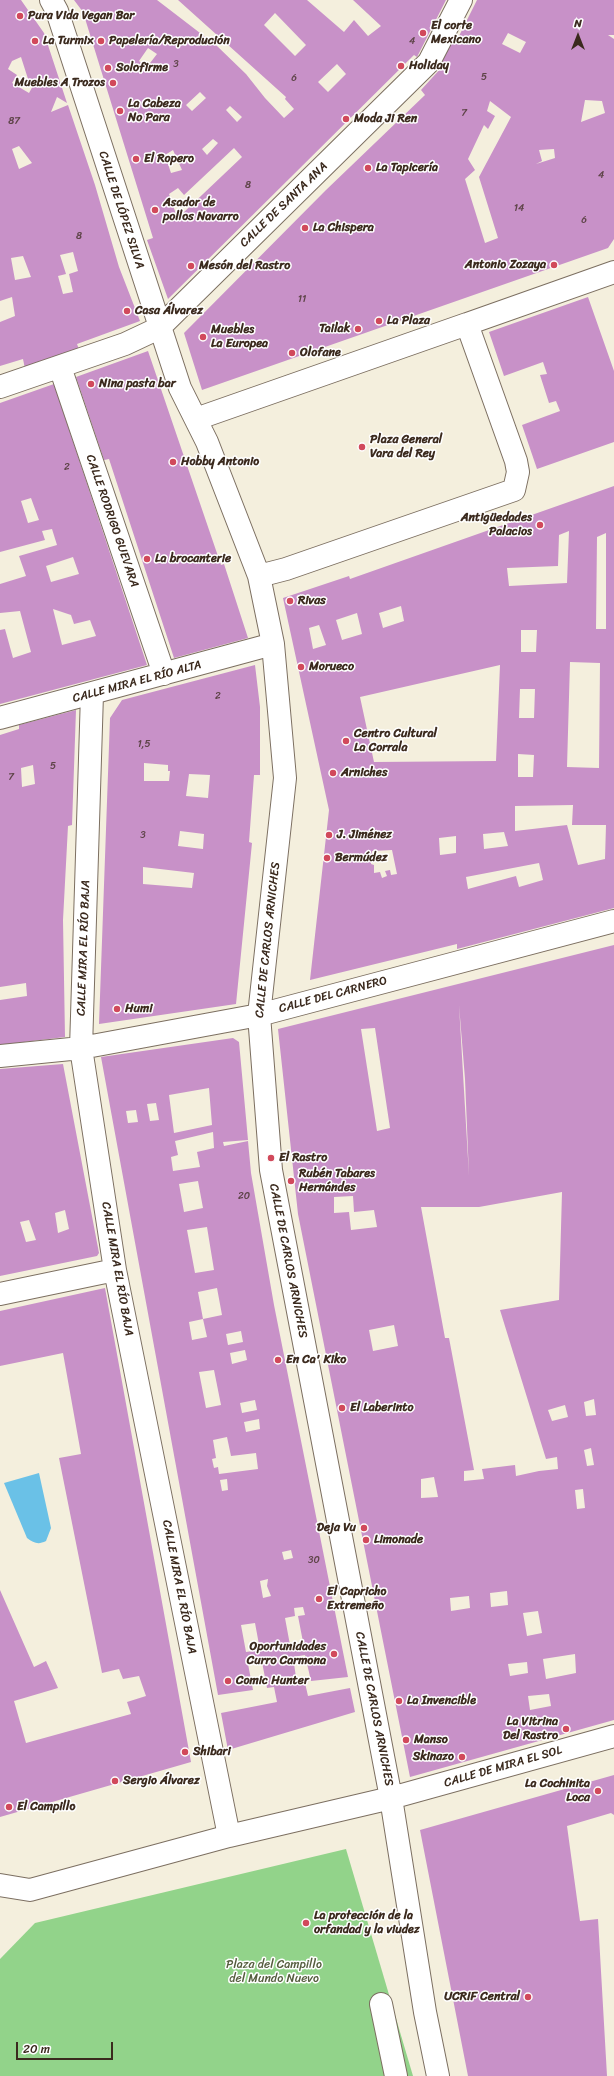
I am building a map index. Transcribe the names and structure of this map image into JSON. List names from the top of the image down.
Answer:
{
  "streets": {
    "street": [
      "CALLE DE SANTA ANA",
      "CALLE DE LÓPEZ SILVA",
      "CALLE RODRIGO GUEVARA",
      "CALLE MIRA EL RÍO ALTA",
      "CALLE DE CARLOS ARNICHES",
      "CALLE MIRA EL RÍO BAJA",
      "CALLE DEL CARNERO",
      "CALLE DE MIRA EL SOL"
    ]
  },
  "crossings": [
    ["CALLE DE SANTA ANA", "CALLE DE LÓPEZ SILVA"],
    ["CALLE DE SANTA ANA", "CALLE RODRIGO GUEVARA"],
    ["CALLE RODRIGO GUEVARA", "CALLE MIRA EL RÍO ALTA"],
    ["CALLE MIRA EL RÍO ALTA", "CALLE DE CARLOS ARNICHES"],
    ["CALLE MIRA EL RÍO ALTA", "CALLE MIRA EL RÍO BAJA"],
    ["CALLE DE CARLOS ARNICHES", "CALLE DEL CARNERO"],
    ["CALLE DE CARLOS ARNICHES", "CALLE DE MIRA EL SOL"],
    ["CALLE MIRA EL RÍO BAJA", "CALLE DEL CARNERO"]
  ],
  "parks": ["Plaza del Campillo del Mundo Nuevo"],
  "places": [
    "Pura Vida Vegan Bar",
    "El corte Mexicano",
    "La Turmix",
    "Papelería/Reprodución",
    "Holiday",
    "Solofirme",
    "Muebles A Trozos",
    "La Cabeza No Para",
    "Moda Ji Ren",
    "El Ropero",
    "La Tapicería",
    "Asador de pollos Navarro",
    "La Chispera",
    "Antonio Zozaya",
    "Mesón del Rastro",
    "Casa Álvarez",
    "La Plaza",
    "Tailak",
    "Muebles La Europea",
    "Olofane",
    "Nina pasta bar",
    "Plaza General Vara del Rey",
    "Hobby Antonio",
    "Antigüedades Palacios",
    "La brocanterie",
    "Rivas",
    "Morueco",
    "Centro Cultural La Corrala",
    "Arniches",
    "J. Jiménez",
    "Bermúdez",
    "Humi",
    "El Rastro",
    "Rubén Tabares Hernándes",
    "En Ca' Kiko",
    "El Laberinto",
    "Deja Vu",
    "Limonade",
    "El Capricho Extremeño",
    "Oportunidades Curro Carmona",
    "Comic Hunter",
    "La Invencible",
    "La Vitrina Del Rastro",
    "Manso",
    "Shibari",
    "Skinazo",
    "Sergio Álvarez",
    "La Cochinita Loca",
    "El Campillo",
    "La protección de la orfandad y la viudez",
    "UCRIF Central"
  ],
  "house_numbers": [
    "4",
    "3",
    "5",
    "6",
    "7",
    "87",
    "4",
    "8",
    "14",
    "6",
    "8",
    "11",
    "2",
    "2",
    "1,5",
    "5",
    "7",
    "3",
    "20",
    "30"
  ],
  "scale_bar": "20 m",
  "north": "top"
}
